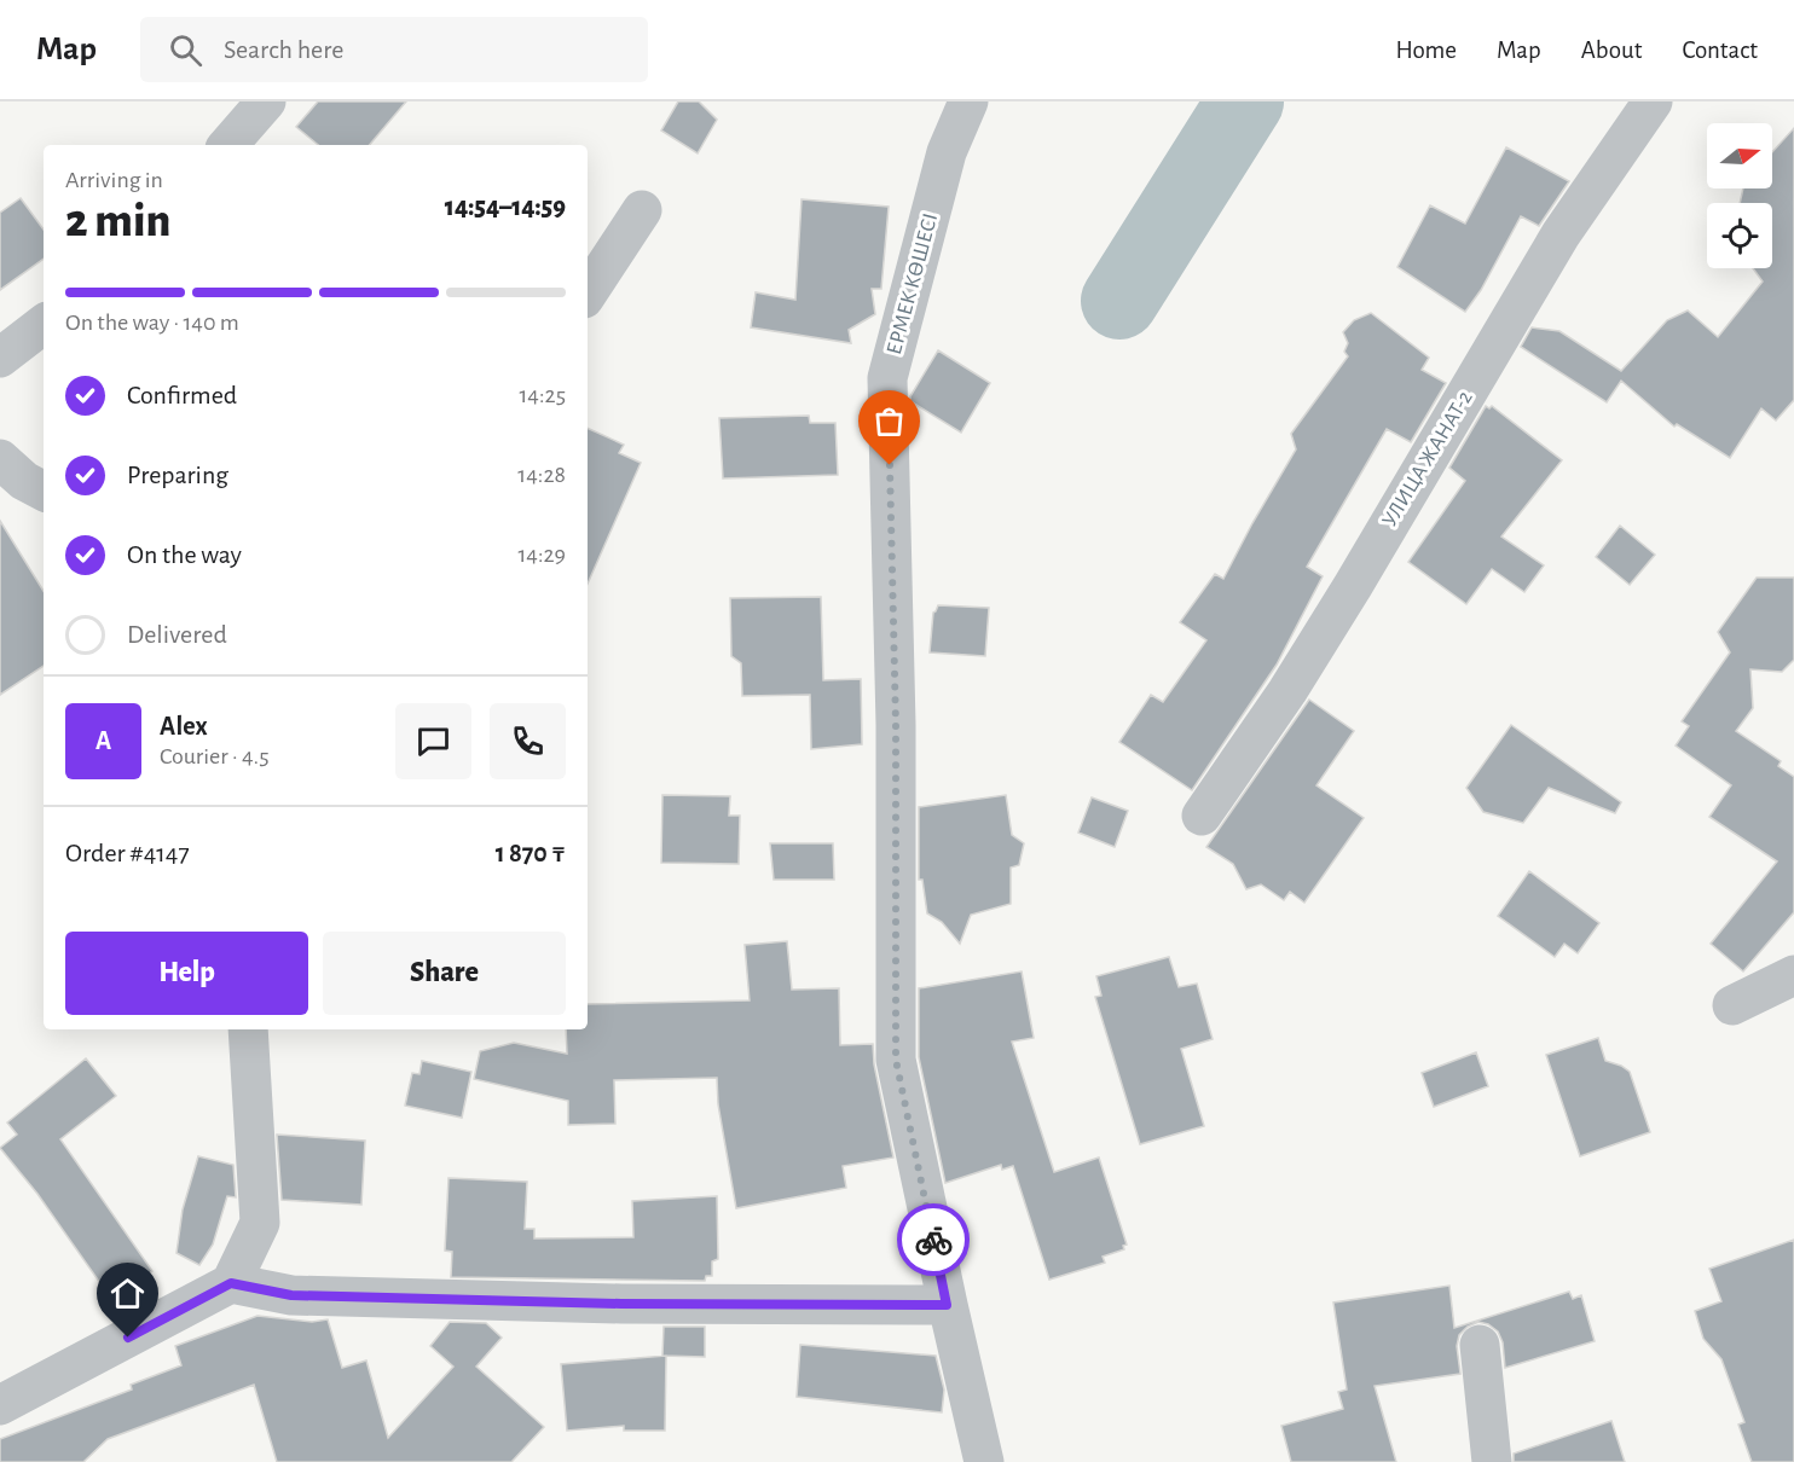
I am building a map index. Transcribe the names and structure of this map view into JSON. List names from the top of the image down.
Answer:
{
  "streets": {
    "street": ["ЕРМЕК КӨШЕСІ", "УЛИЦА ЖАНАТ-2"]
  },
  "north": "right",
  "page": {
    "header": "Map",
    "search": "Search here",
    "nav": [
      "Home",
      "Map",
      "About",
      "Contact"
    ],
    "heading": ["2 min", "Arriving in", "14:54–14:59"],
    "panel": [
      "Alex",
      "Courier · 4.5",
      "Order #4147",
      "1 870 ₸"
    ],
    "bar": "On the way · 140 m",
    "list": [
      ["Confirmed", "14:25"],
      ["Preparing", "14:28"],
      ["On the way", "14:29"],
      "Delivered"
    ],
    "round": "A",
    "buttons": ["Help", "Share"]
  }
}
